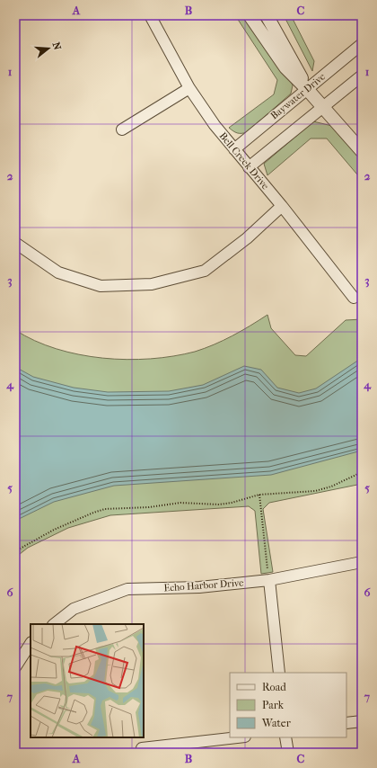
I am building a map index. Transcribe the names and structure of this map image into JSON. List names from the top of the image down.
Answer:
{
  "streets": {
    "street": ["Baywater Drive", "Bell Creek Drive", "Echo Harbor Drive"]
  },
  "crossings": [
    ["Baywater Drive", "Bell Creek Drive"]
  ],
  "legend": ["Road", "Park", "Water"],
  "north": "right",
  "grid": {
    "columns": ["A", "B", "C"],
    "rows": [
      "1",
      "2",
      "3",
      "4",
      "5",
      "6",
      "7"
    ]
  }
}
